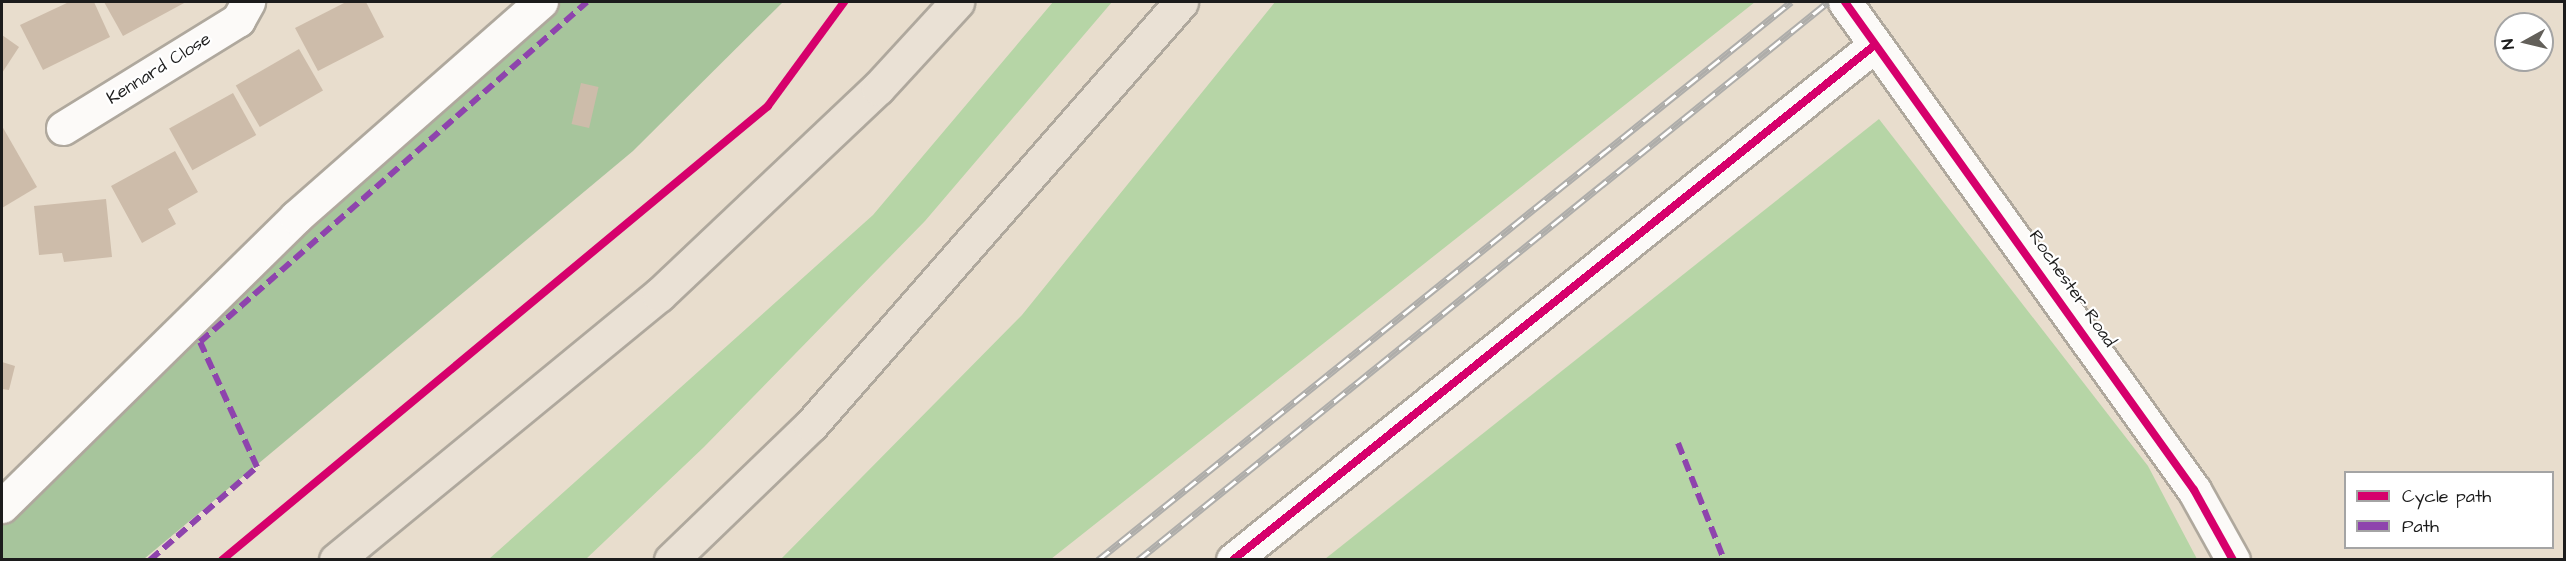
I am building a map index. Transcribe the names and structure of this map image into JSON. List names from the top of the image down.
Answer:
{
  "streets": {
    "street": ["Kennard Close", "Rochester Road"]
  },
  "legend": ["Cycle path", "Path"],
  "north": "left"
}
